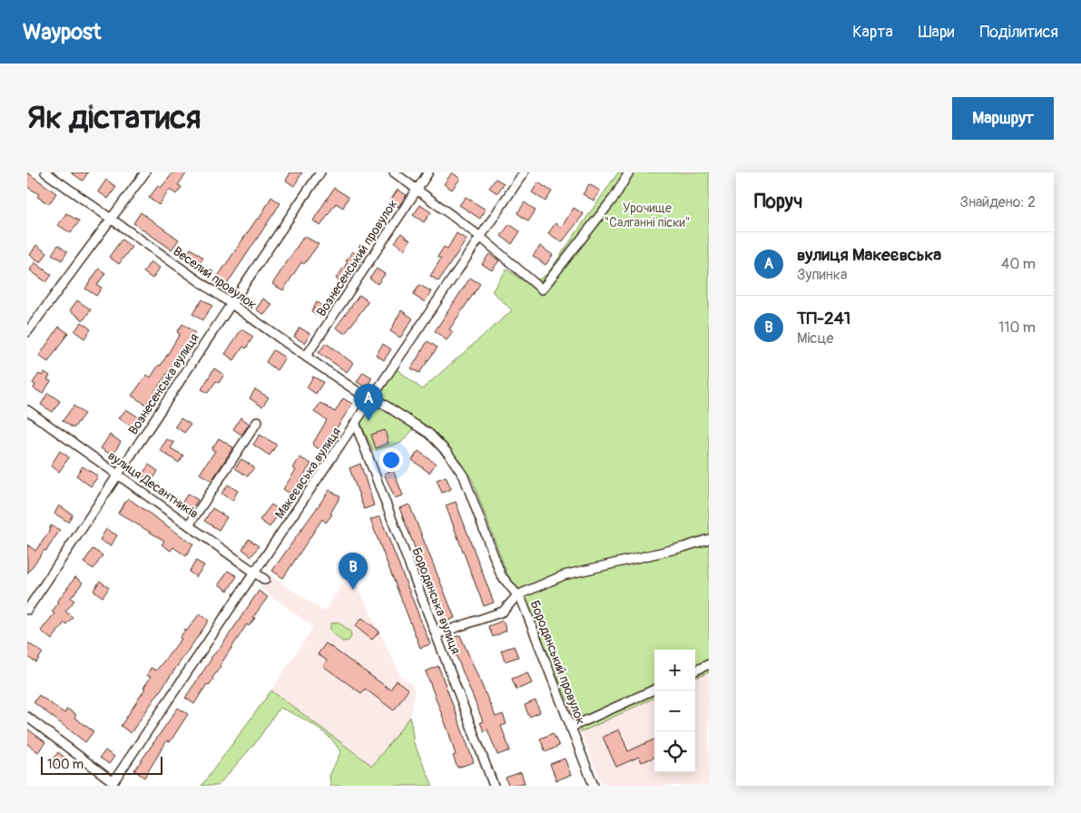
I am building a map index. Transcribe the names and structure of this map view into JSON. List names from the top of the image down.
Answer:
{
  "streets": {
    "street": [
      "Вознесенський провулок",
      "Веселий провулок",
      "Вознесенська вулиця",
      "Макеєвська вулиця",
      "вулиця Десантників",
      "Бородянська вулиця",
      "Бородянський провулок"
    ]
  },
  "crossings": [
    ["Вознесенський провулок", "Веселий провулок"],
    ["Веселий провулок", "Вознесенська вулиця"],
    ["Веселий провулок", "Макеєвська вулиця"],
    ["Веселий провулок", "Бородянський провулок"],
    ["Вознесенська вулиця", "вулиця Десантників"],
    ["Макеєвська вулиця", "вулиця Десантників"],
    ["Макеєвська вулиця", "Бородянська вулиця"],
    ["Макеєвська вулиця", "Бородянський провулок"]
  ],
  "parks": ["Урочище \"Салганні піски\""],
  "scale_bar": "100 m",
  "page": {
    "header": "Waypost",
    "nav": ["Карта", "Шари", "Поділитися"],
    "buttons": "Маршрут",
    "title": "Як дістатися",
    "heading": ["Поруч", "Знайдено: 2"],
    "list": [
      {
        "mark": "A",
        "name": "вулиця Макеєвська",
        "note": "Зупинка",
        "value": "40 m"
      },
      {
        "mark": "B",
        "name": "ТП-241",
        "note": "Місце",
        "value": "110 m"
      }
    ],
    "pins": ["A", "B"],
    "map_buttons": ["+", "−"],
    "scale": "100 m"
  }
}
